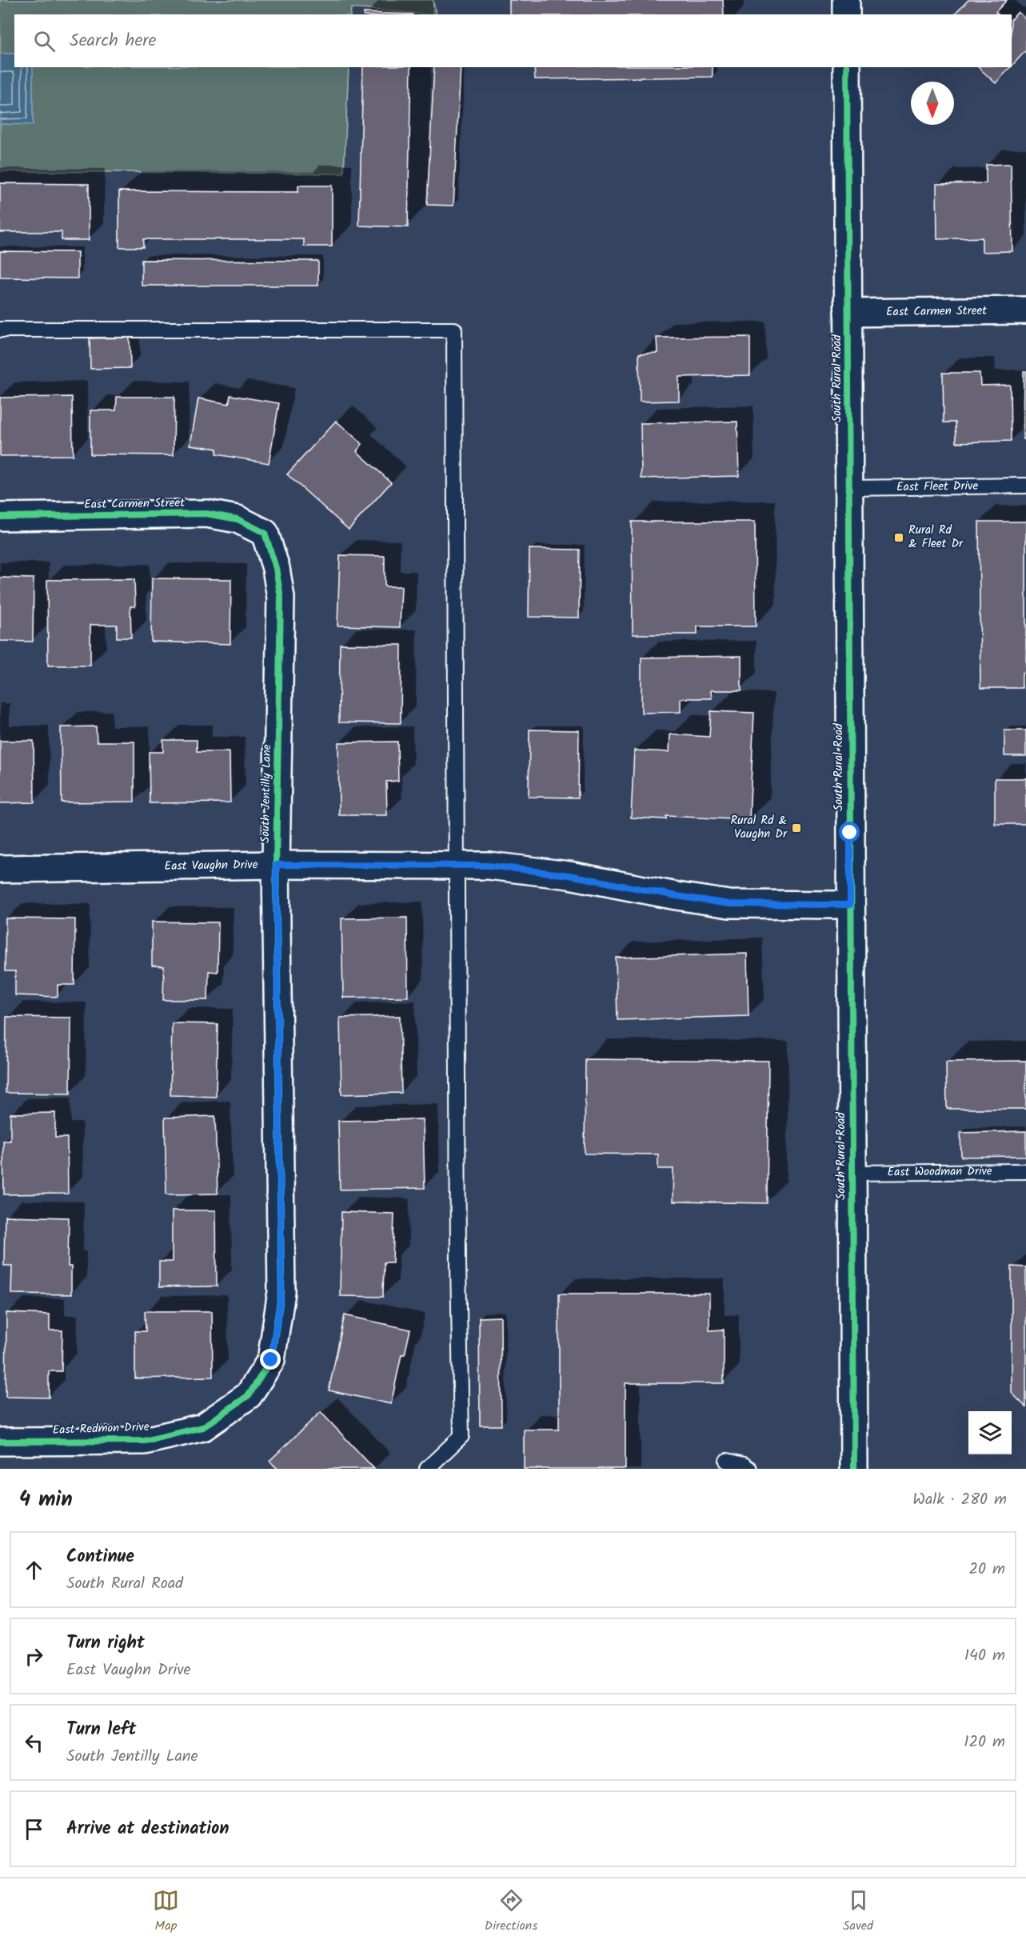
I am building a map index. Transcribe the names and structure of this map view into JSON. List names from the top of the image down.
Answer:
{
  "streets": {
    "street": [
      "East Carmen Street",
      "South Rural Road",
      "South Jentilly Lane",
      "East Vaughn Drive",
      "East Redmon Drive"
    ],
    "lane": ["East Fleet Drive", "East Woodman Drive"]
  },
  "crossings": [
    ["East Carmen Street", "South Rural Road"],
    ["East Carmen Street", "South Jentilly Lane"],
    ["South Rural Road", "East Fleet Drive"],
    ["South Rural Road", "East Vaughn Drive"],
    ["South Rural Road", "East Woodman Drive"],
    ["South Jentilly Lane", "East Vaughn Drive"],
    ["South Jentilly Lane", "East Redmon Drive"]
  ],
  "places": {
    "transit": ["Rural Rd & Fleet Dr", "Rural Rd & Vaughn Dr"]
  },
  "north": "bottom",
  "page": {
    "search": "Search here",
    "heading": ["4 min", "Walk · 280 m"],
    "list": [
      ["Continue", "South Rural Road", "20 m"],
      ["Turn right", "East Vaughn Drive", "140 m"],
      ["Turn left", "South Jentilly Lane", "120 m"],
      "Arrive at destination"
    ],
    "nav": ["Map", "Directions", "Saved"]
  }
}
